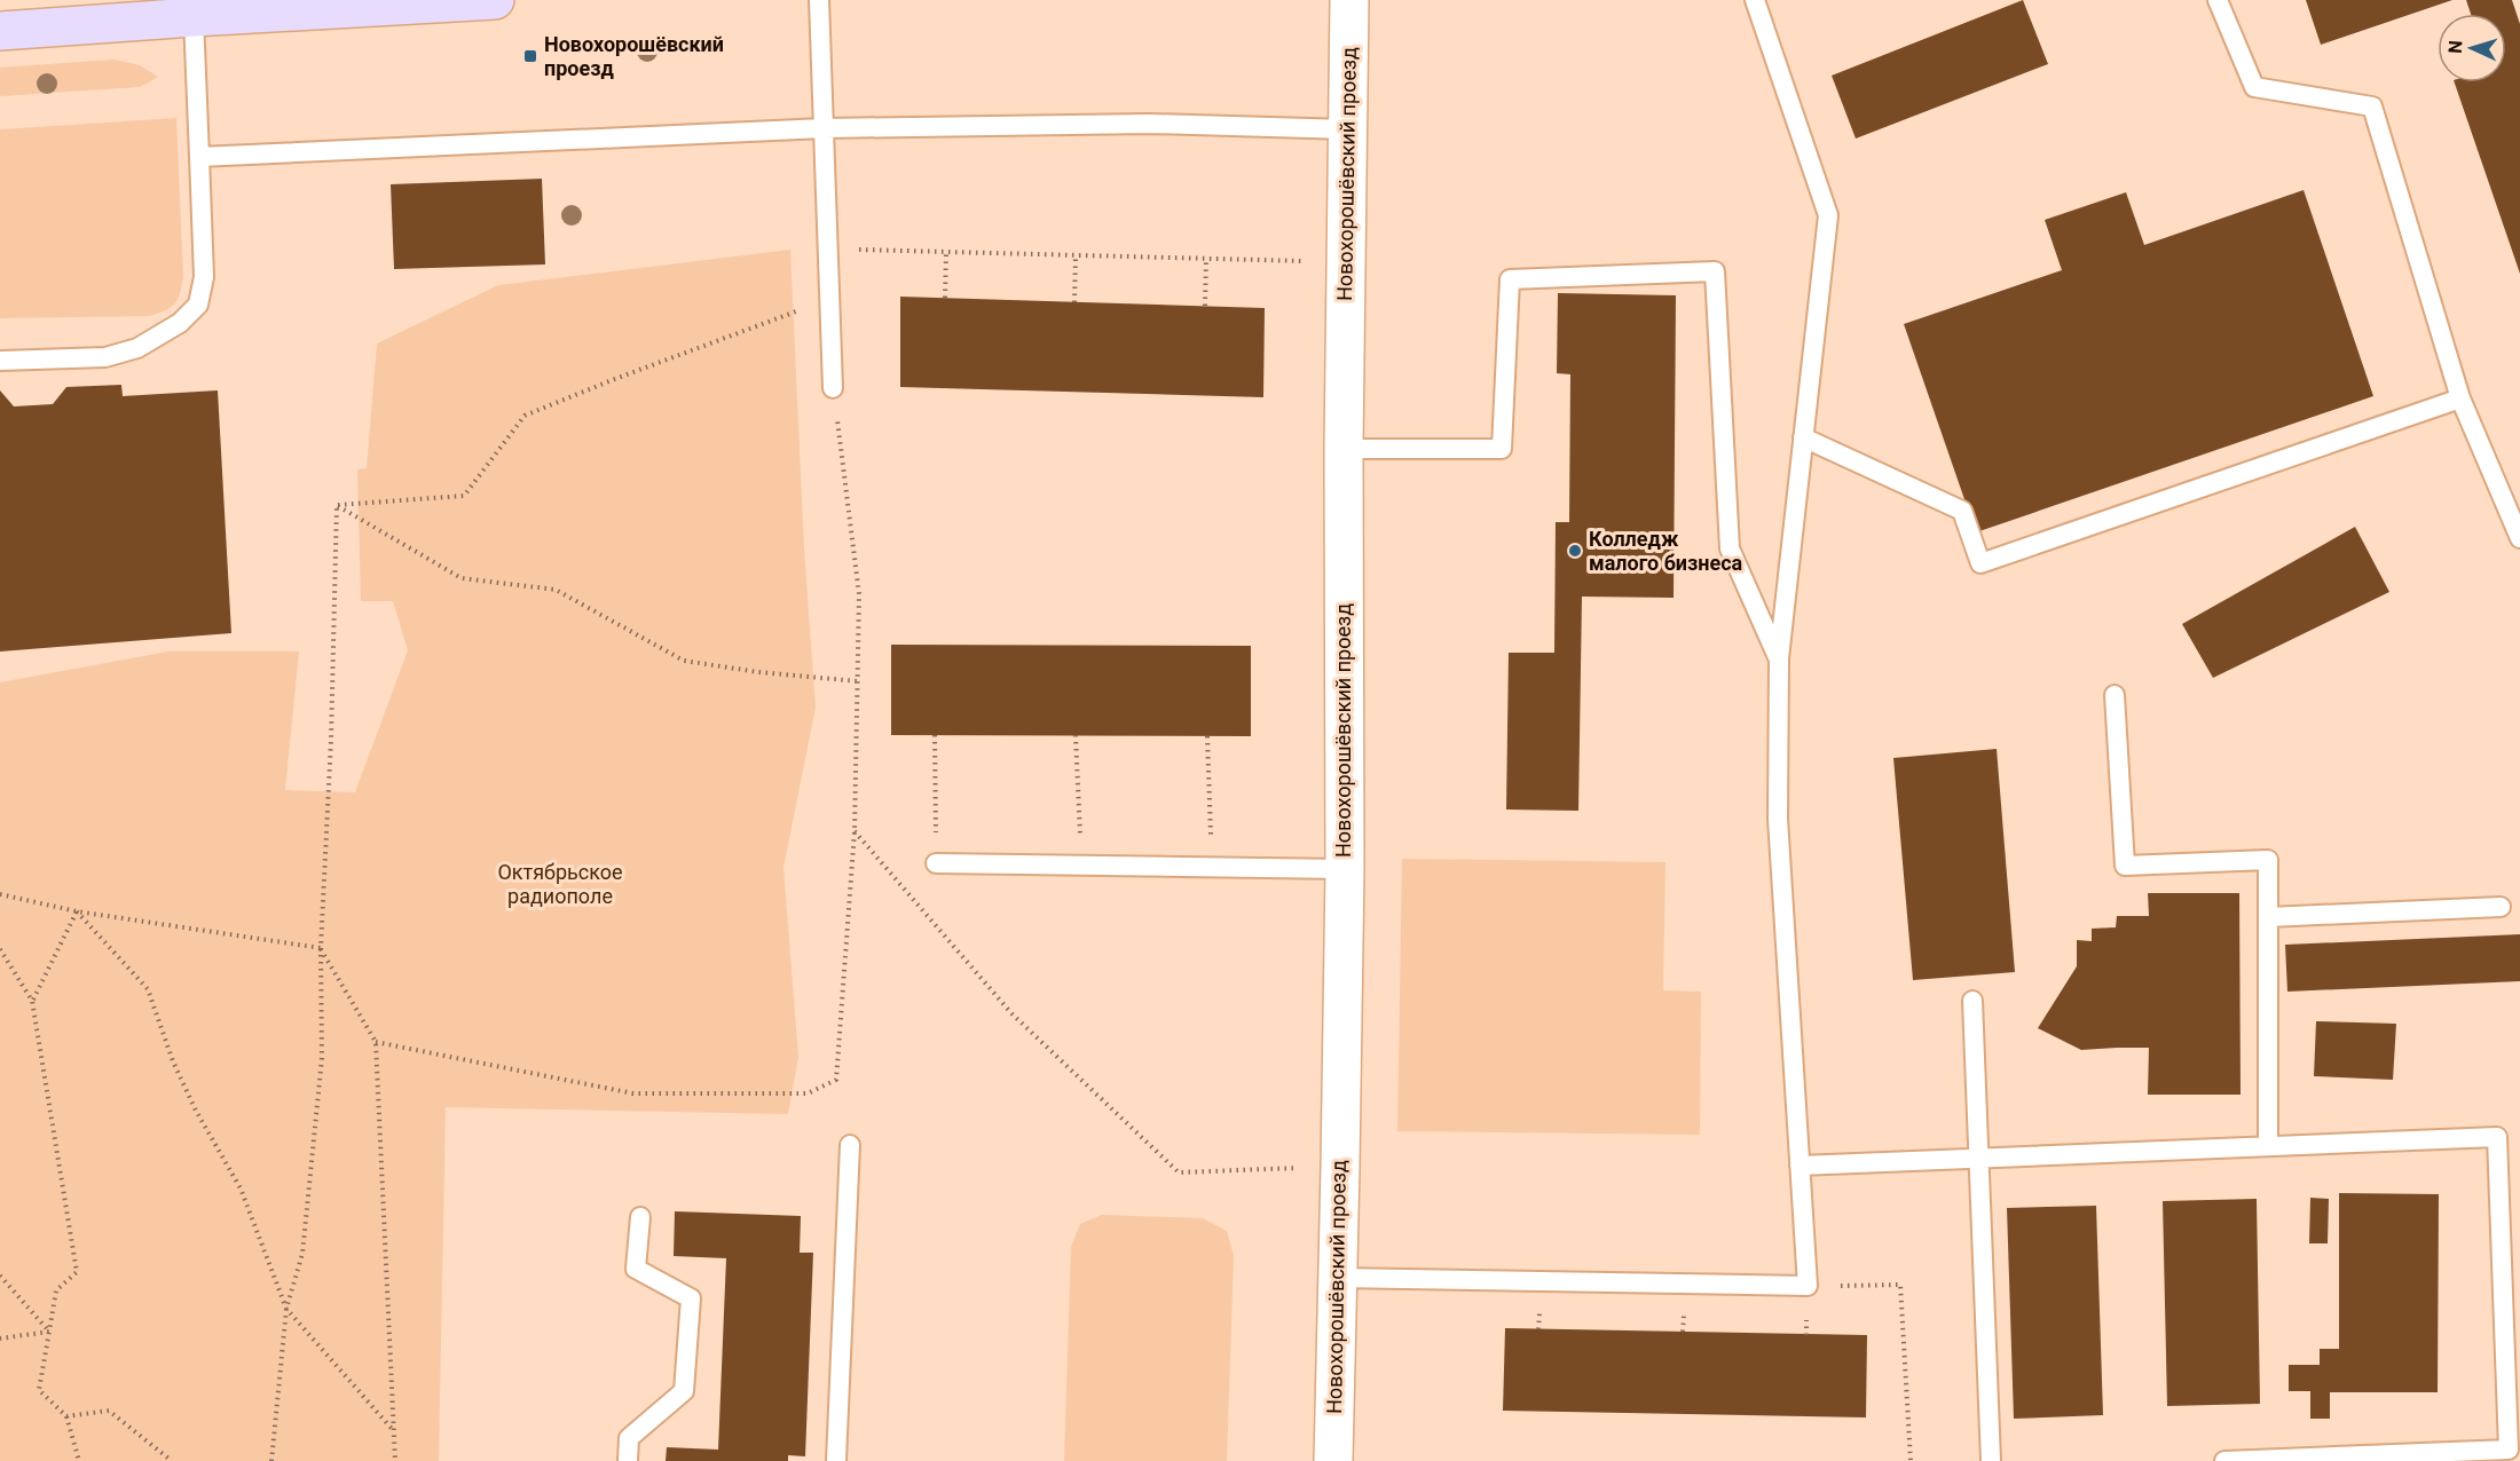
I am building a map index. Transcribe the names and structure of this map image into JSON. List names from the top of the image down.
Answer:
{
  "streets": {
    "street": ["Новохорошёвский проезд"]
  },
  "parks": ["Октябрьское радиополе"],
  "places": {
    "transit": ["Новохорошёвский проезд"],
    "other": ["Колледж малого бизнеса"]
  },
  "north": "left"
}
